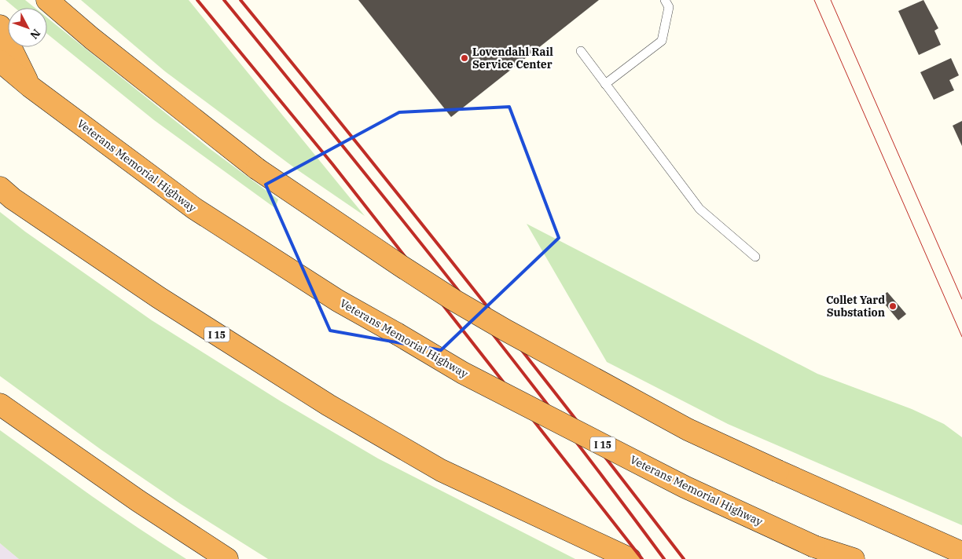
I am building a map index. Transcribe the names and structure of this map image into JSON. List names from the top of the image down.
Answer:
{
  "streets": {
    "highway": ["Veterans Memorial Highway", "I 15"]
  },
  "places": ["Lovendahl Rail Service Center", "Collet Yard Substation"],
  "north": "bottom right"
}
